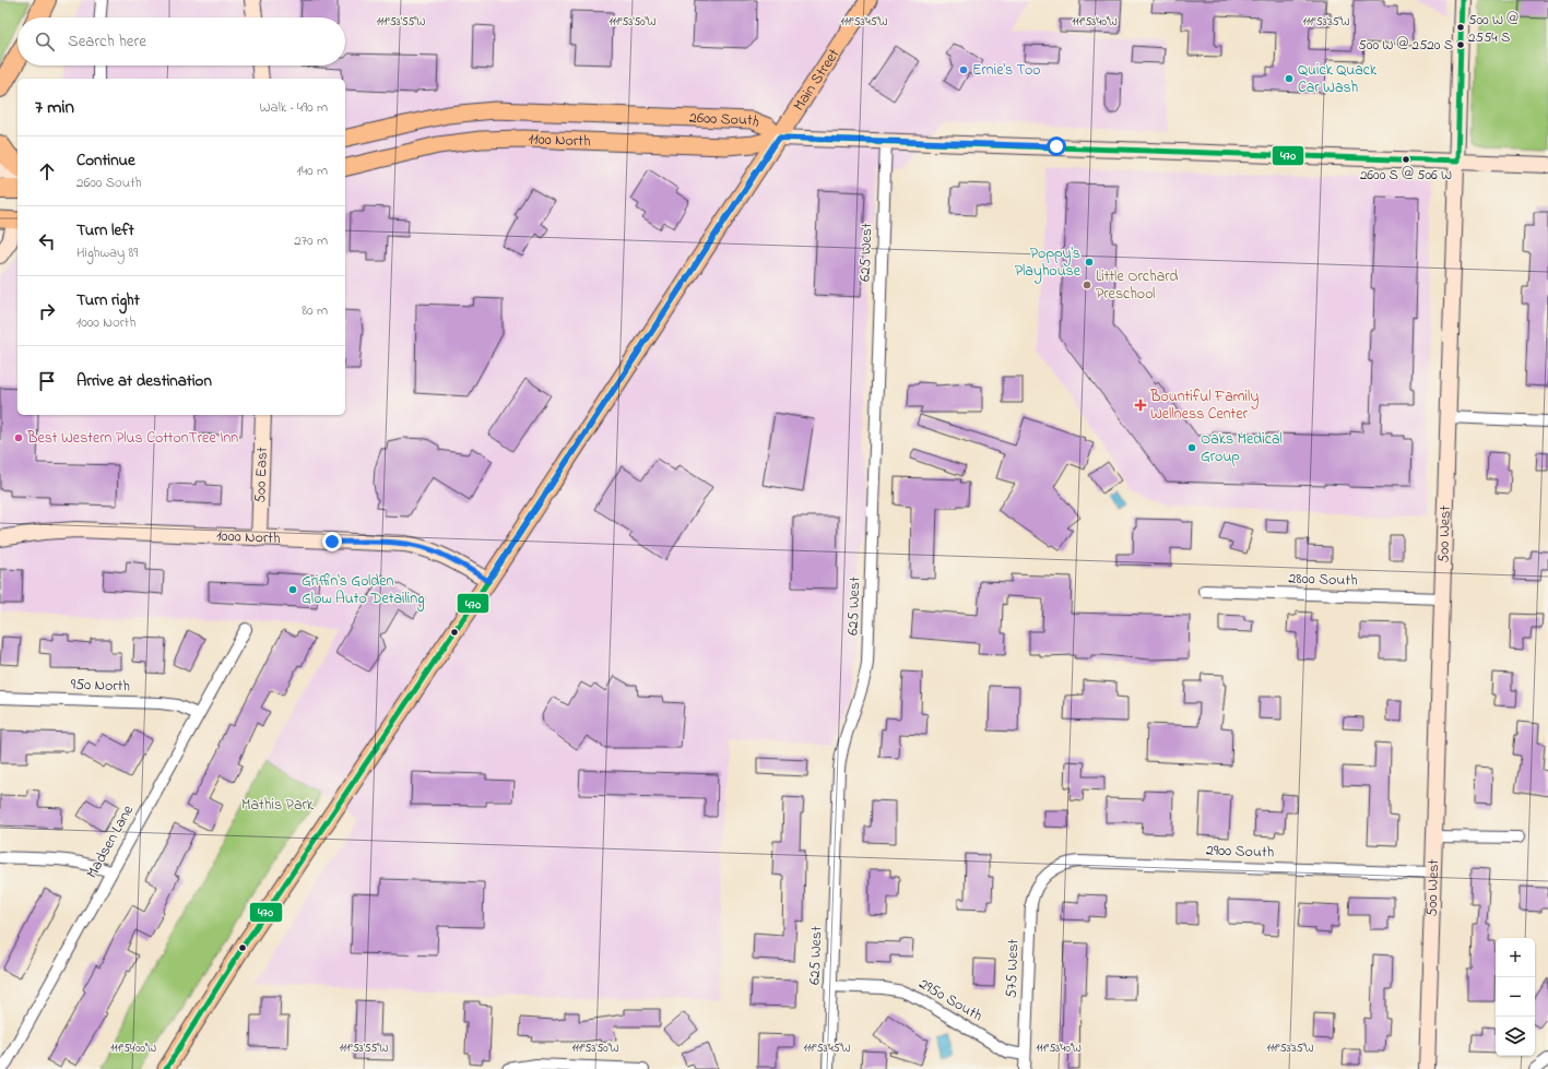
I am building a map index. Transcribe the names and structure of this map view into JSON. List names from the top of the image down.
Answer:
{
  "streets": {
    "main road": ["Main Street", "2600 South", "1100 North"],
    "street": [
      "625 West",
      "500 East",
      "500 West",
      "1000 North",
      "2800 South",
      "950 North",
      "Madsen Lane",
      "2900 South",
      "575 West",
      "2950 South"
    ]
  },
  "crossings": [
    ["Main Street", "2600 South"],
    ["Main Street", "1100 North"],
    ["Main Street", "1000 North"],
    ["2600 South", "1100 North"],
    ["2600 South", "625 West"],
    ["2600 South", "500 West"],
    ["625 West", "2950 South"],
    ["500 East", "1000 North"],
    ["500 West", "2800 South"],
    ["500 West", "2900 South"],
    ["950 North", "Madsen Lane"],
    ["2900 South", "575 West"],
    ["575 West", "2950 South"]
  ],
  "parks": ["Mathis Park"],
  "places": {
    "other": [
      "500 W @ 2554 S",
      "500 W @ 2520 S",
      "Ernie's Too",
      "Quick Quack Car Wash",
      "2600 S @ 506 W",
      "Poppy's Playhouse",
      "Little Orchard Preschool",
      "Best Western Plus CottonTree Inn",
      "Oaks Medical Group",
      "Griffin's Golden Glow Auto Detailing"
    ],
    "health": ["Bountiful Family Wellness Center"]
  },
  "lines": ["transit line 470"],
  "page": {
    "search": "Search here",
    "heading": ["7 min", "Walk · 490 m"],
    "list": [
      ["Continue", "2600 South", "140 m"],
      ["Turn left", "Highway 89", "270 m"],
      ["Turn right", "1000 North", "80 m"],
      "Arrive at destination"
    ],
    "map_buttons": ["+", "−"]
  },
  "coordinates": [
    "111°53'55\"W",
    "111°53'50\"W",
    "111°53'45\"W",
    "111°53'40\"W",
    "111°53'35\"W",
    "111°54'00\"W"
  ]
}
